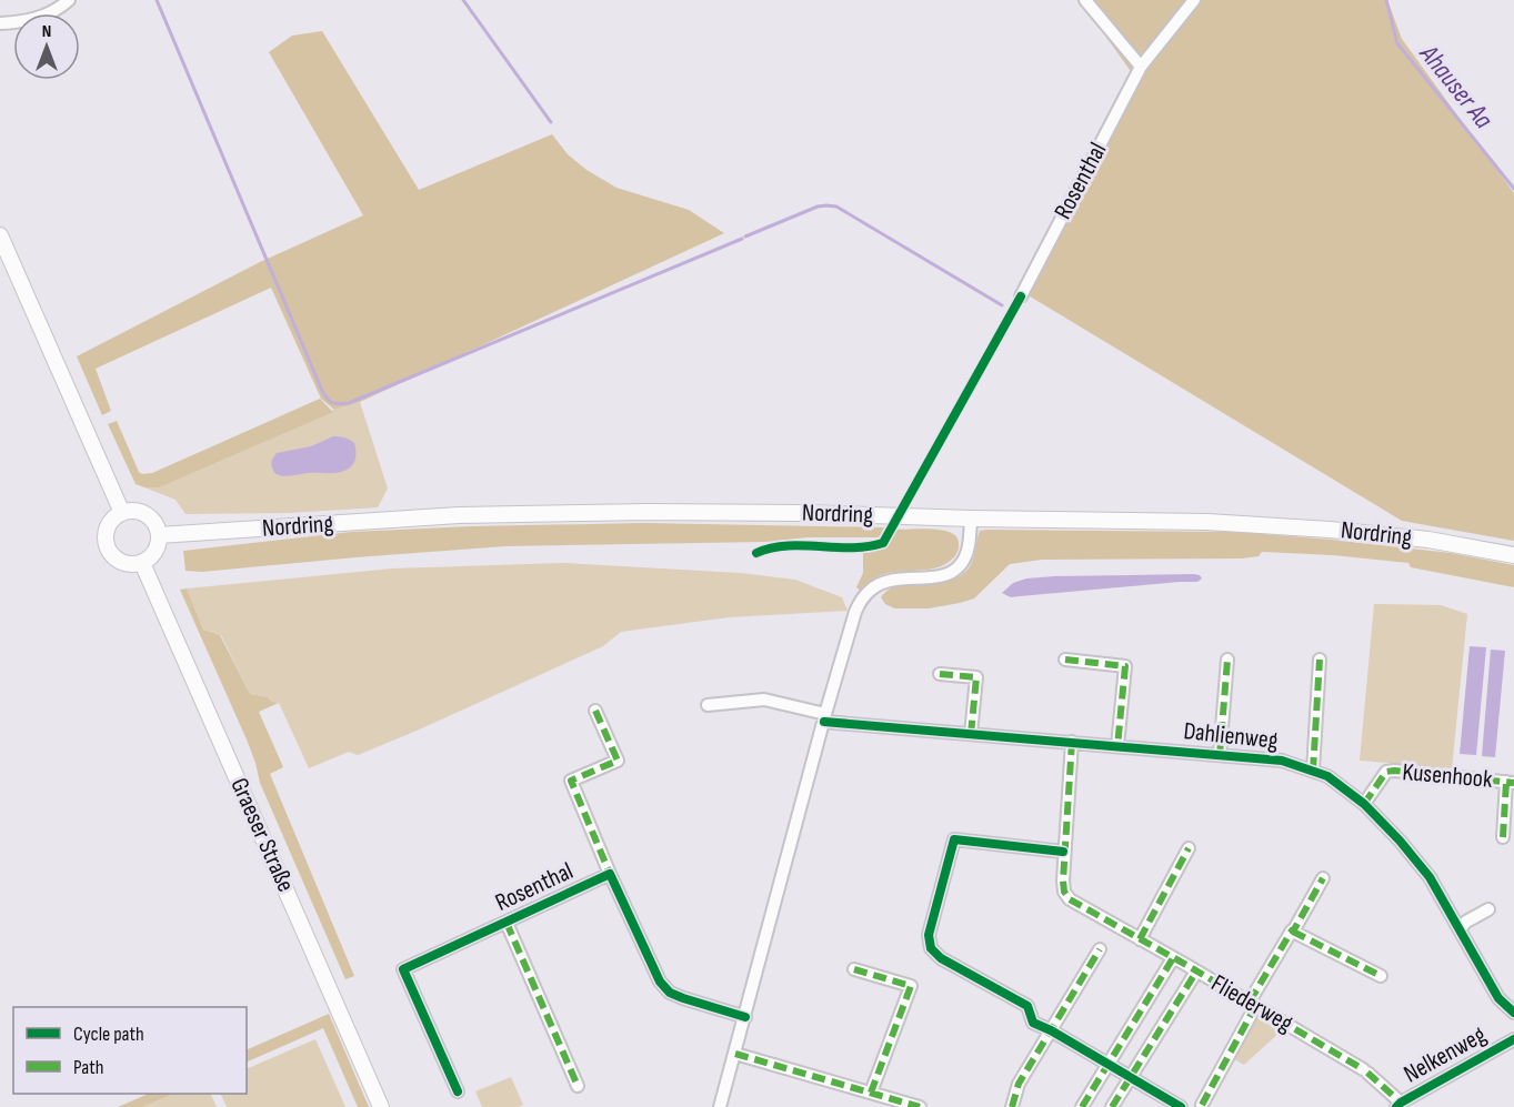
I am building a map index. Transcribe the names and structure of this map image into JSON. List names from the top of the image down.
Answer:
{
  "streets": {
    "main road": ["Nordring", "Graeser Straße"],
    "street": [
      "Rosenthal",
      "Dahlienweg",
      "Kusenhook",
      "Fliederweg",
      "Nelkenweg"
    ]
  },
  "crossings": [
    ["Nordring", "Graeser Straße"],
    ["Dahlienweg", "Kusenhook"],
    ["Dahlienweg", "Fliederweg"],
    ["Fliederweg", "Nelkenweg"]
  ],
  "water": ["Ahauser Aa"],
  "legend": ["Cycle path", "Path"],
  "north": "top"
}
